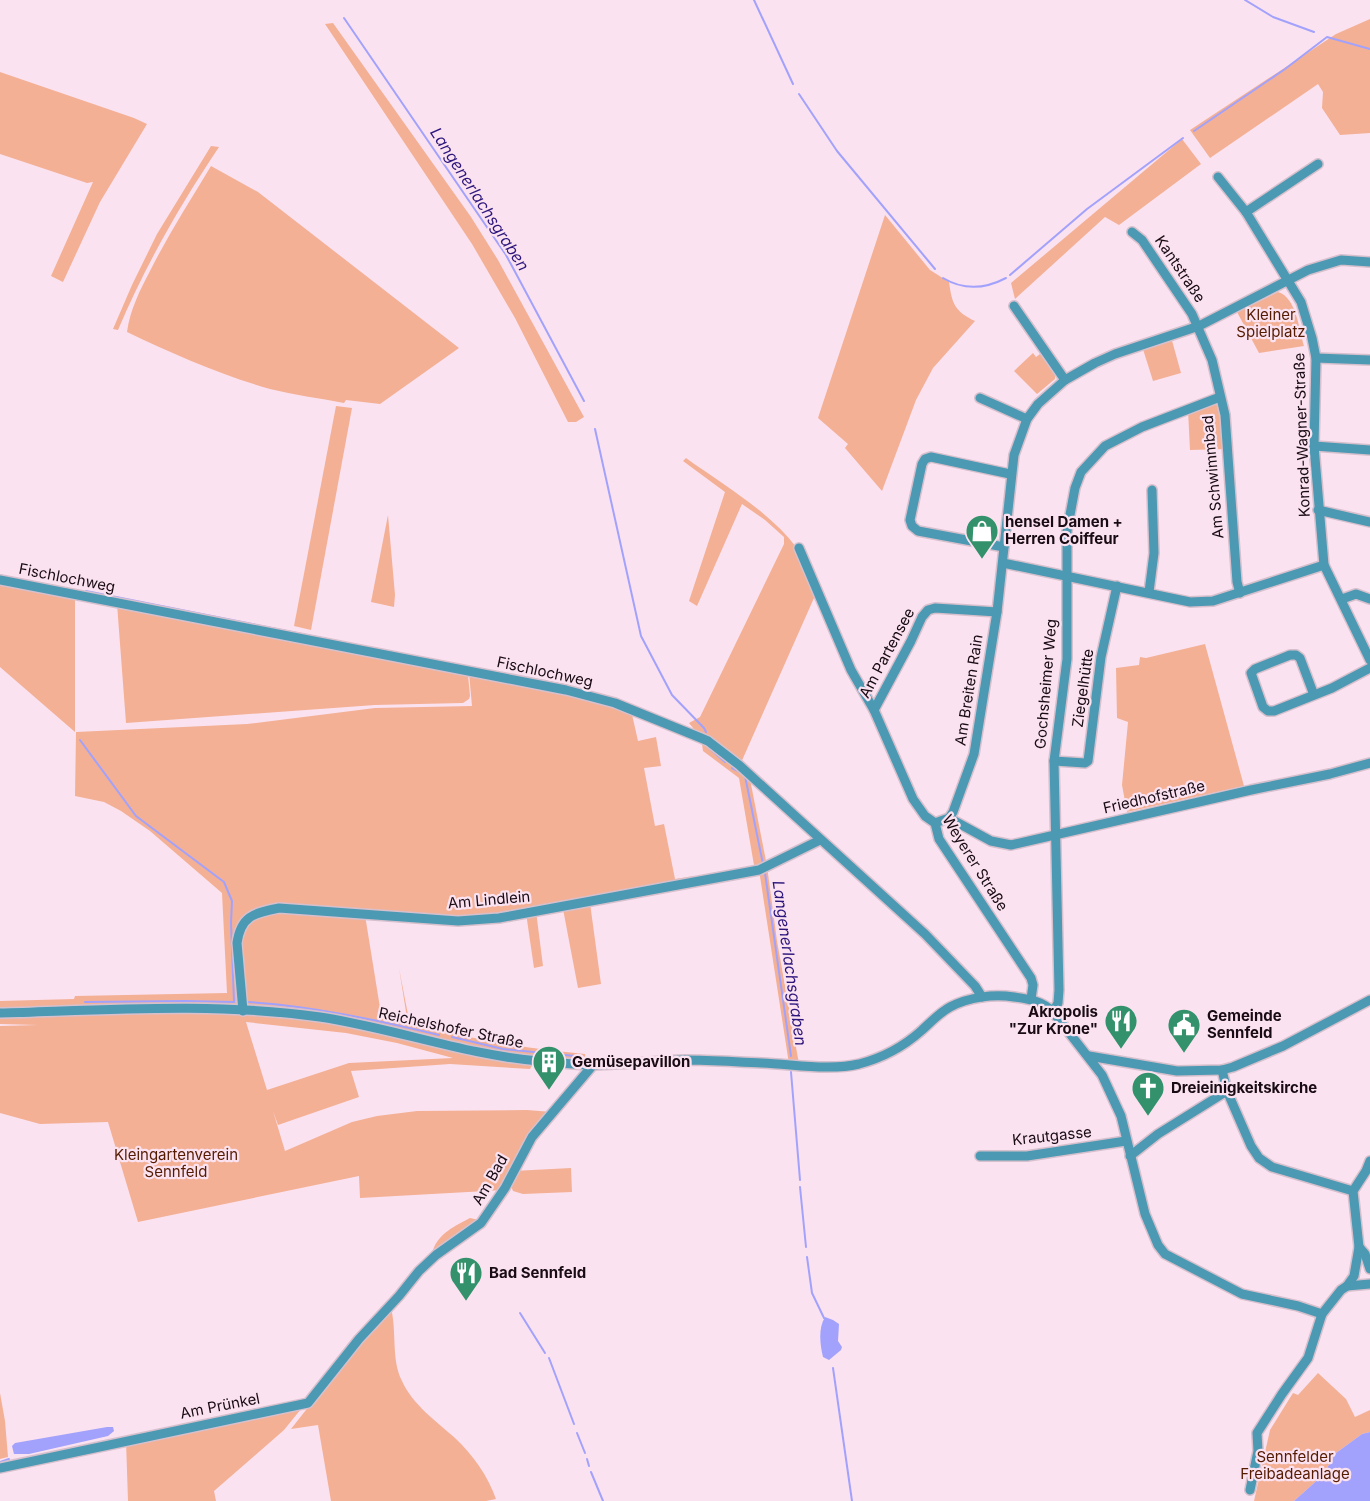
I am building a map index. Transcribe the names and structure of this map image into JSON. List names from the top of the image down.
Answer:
{
  "streets": {
    "street": [
      "Kantstraße",
      "Konrad-Wagner-Straße",
      "Am Schwimmbad",
      "Fischlochweg",
      "Am Partensee",
      "Gochsheimer Weg",
      "Ziegelhütte",
      "Am Breiten Rain",
      "Friedhofstraße",
      "Weyerer Straße",
      "Am Lindlein",
      "Reichelshofer Straße",
      "Krautgasse",
      "Am Bad",
      "Am Prünkel"
    ]
  },
  "crossings": [
    ["Kantstraße", "Am Schwimmbad"],
    ["Kantstraße", "Am Breiten Rain"],
    ["Konrad-Wagner-Straße", "Am Breiten Rain"],
    ["Am Schwimmbad", "Gochsheimer Weg"],
    ["Am Schwimmbad", "Am Breiten Rain"],
    ["Fischlochweg", "Am Lindlein"],
    ["Fischlochweg", "Reichelshofer Straße"],
    ["Am Partensee", "Am Breiten Rain"],
    ["Am Partensee", "Weyerer Straße"],
    ["Gochsheimer Weg", "Ziegelhütte"],
    ["Gochsheimer Weg", "Friedhofstraße"],
    ["Gochsheimer Weg", "Reichelshofer Straße"],
    ["Am Breiten Rain", "Friedhofstraße"],
    ["Weyerer Straße", "Reichelshofer Straße"],
    ["Am Lindlein", "Reichelshofer Straße"],
    ["Reichelshofer Straße", "Am Bad"],
    ["Am Bad", "Am Prünkel"]
  ],
  "water": ["Langenerlachsgraben"],
  "parks": ["Kleiner Spielplatz", "Kleingartenverein Sennfeld", "Sennfelder Freibadeanlage"],
  "places": {
    "shop": ["hensel Damen + Herren Coiffeur"],
    "restaurant": ["Akropolis \"Zur Krone\"", "Bad Sennfeld"],
    "public building": ["Gemeinde Sennfeld"],
    "building": ["Gemüsepavillon"],
    "church": ["Dreieinigkeitskirche"]
  }
}
